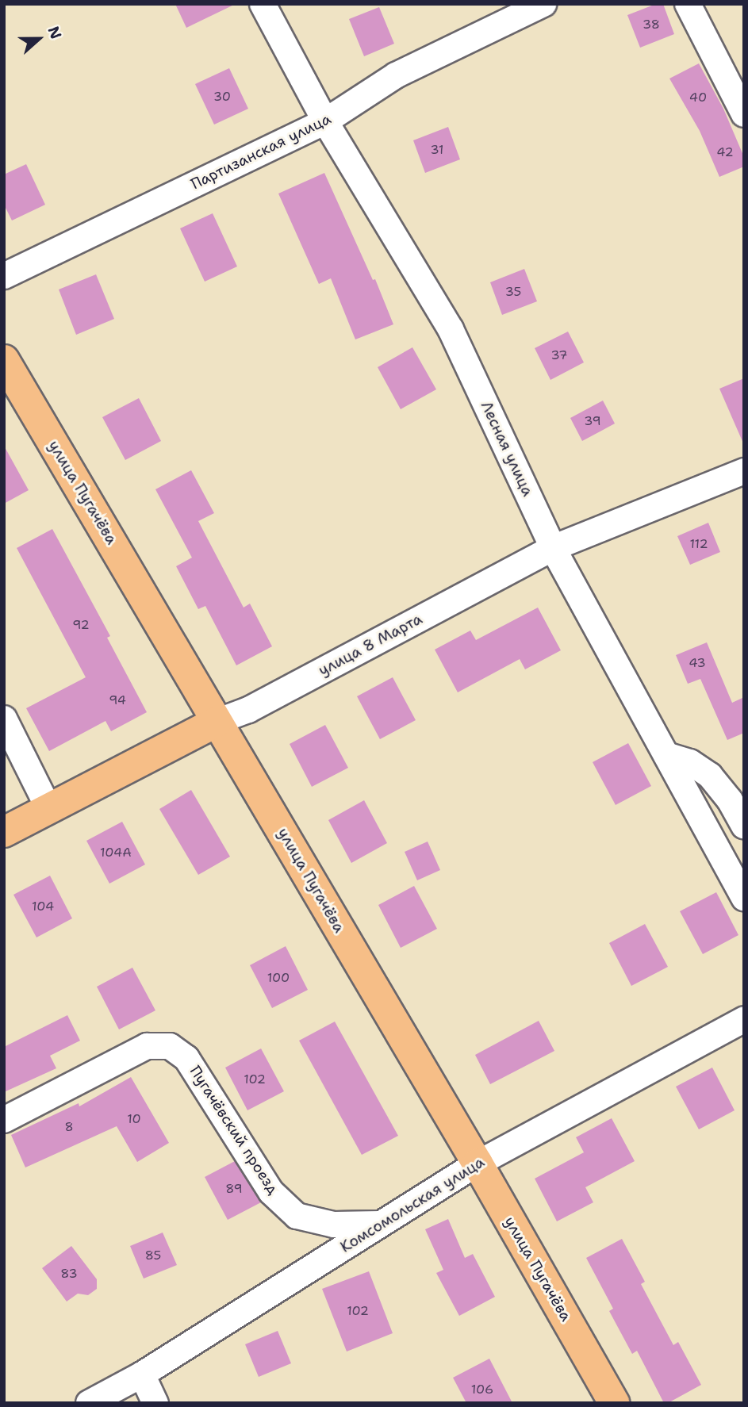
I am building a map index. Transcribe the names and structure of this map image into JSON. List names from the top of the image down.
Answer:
{
  "streets": {
    "main road": ["улица Пугачёва", "улица 8 Марта"],
    "street": [
      "Партизанская улица",
      "Лесная улица",
      "Пугачёвский проезд",
      "Комсомольская улица"
    ]
  },
  "crossings": [
    ["Партизанская улица", "Лесная улица"],
    ["Лесная улица", "улица 8 Марта"],
    ["улица Пугачёва", "улица 8 Марта"],
    ["улица Пугачёва", "Комсомольская улица"],
    ["Пугачёвский проезд", "Комсомольская улица"]
  ],
  "house_numbers": [
    "38",
    "30",
    "40",
    "31",
    "42",
    "35",
    "37",
    "39",
    "112",
    "92",
    "43",
    "94",
    "104А",
    "104",
    "100",
    "102",
    "10",
    "8",
    "89",
    "85",
    "83",
    "102",
    "106"
  ],
  "north": "right"
}
